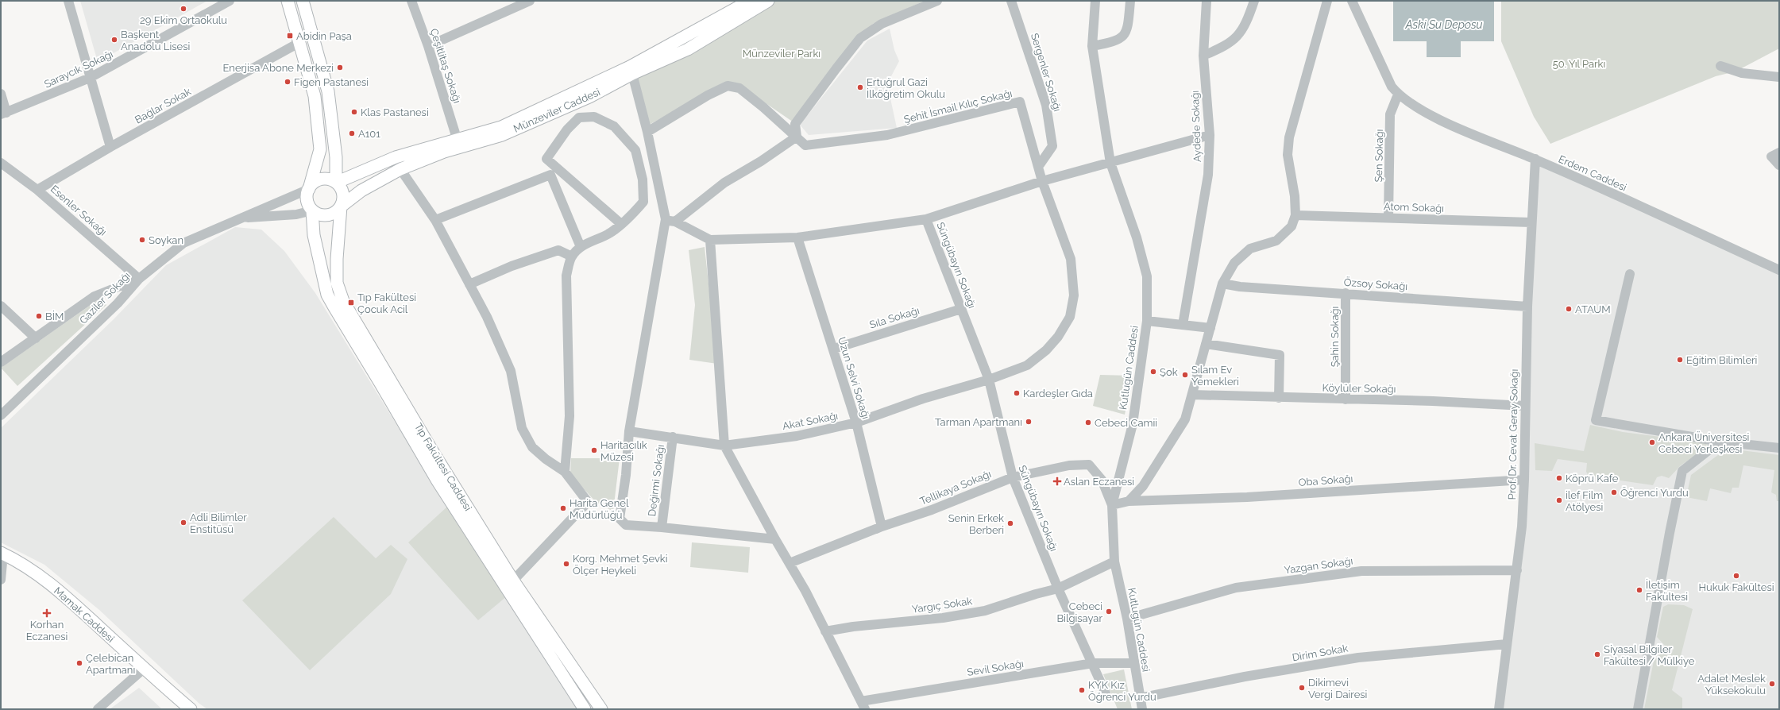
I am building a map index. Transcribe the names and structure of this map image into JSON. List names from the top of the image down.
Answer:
{
  "streets": {
    "main road": ["Münzeviler Caddesi", "Tıp Fakültesi Caddesi", "Mamak Caddesi"],
    "street": [
      "Çeşitlitaş Sokağı",
      "Saraycık Sokağı",
      "Sergenler Sokağı",
      "Bağlar Sokak",
      "Şehit İsmail Kılıç Sokağı",
      "Aydede Sokağı",
      "Şen Sokağı",
      "Erdem Caddesi",
      "Atom Sokağı",
      "Esenler Sokağı",
      "Süngübayırı Sokağı",
      "Özsoy Sokağı",
      "Gaziler Sokağı",
      "Sıla Sokağı",
      "Şahin Sokağı",
      "Kutlugün Caddesi",
      "Uzun Selvi Sokağı",
      "Köylüler Sokağı",
      "Akat Sokağı",
      "Prof. Dr. Cevat Geray Sokağı",
      "Değirmi Sokağı",
      "Oba Sokağı",
      "Tellikaya Sokağı",
      "Yazgan Sokağı",
      "Yargıç Sokak",
      "Dirim Sokak",
      "Sevil Sokağı"
    ]
  },
  "crossings": [
    ["Çeşitlitaş Sokağı", "Münzeviler Caddesi"],
    ["Sergenler Sokağı", "Şehit İsmail Kılıç Sokağı"],
    ["Bağlar Sokak", "Esenler Sokağı"],
    ["Şehit İsmail Kılıç Sokağı", "Süngübayırı Sokağı"],
    ["Şehit İsmail Kılıç Sokağı", "Akat Sokağı"],
    ["Münzeviler Caddesi", "Gaziler Sokağı"],
    ["Münzeviler Caddesi", "Tıp Fakültesi Caddesi"],
    ["Şen Sokağı", "Erdem Caddesi"],
    ["Şen Sokağı", "Atom Sokağı"],
    ["Erdem Caddesi", "Prof. Dr. Cevat Geray Sokağı"],
    ["Atom Sokağı", "Prof. Dr. Cevat Geray Sokağı"],
    ["Esenler Sokağı", "Gaziler Sokağı"],
    ["Süngübayırı Sokağı", "Sıla Sokağı"],
    ["Süngübayırı Sokağı", "Akat Sokağı"],
    ["Süngübayırı Sokağı", "Tellikaya Sokağı"],
    ["Süngübayırı Sokağı", "Yargıç Sokak"],
    ["Süngübayırı Sokağı", "Sevil Sokağı"],
    ["Özsoy Sokağı", "Şahin Sokağı"],
    ["Özsoy Sokağı", "Prof. Dr. Cevat Geray Sokağı"],
    ["Gaziler Sokağı", "Tıp Fakültesi Caddesi"],
    ["Sıla Sokağı", "Uzun Selvi Sokağı"],
    ["Şahin Sokağı", "Köylüler Sokağı"],
    ["Kutlugün Caddesi", "Oba Sokağı"],
    ["Kutlugün Caddesi", "Tellikaya Sokağı"],
    ["Kutlugün Caddesi", "Yazgan Sokağı"],
    ["Kutlugün Caddesi", "Yargıç Sokak"],
    ["Kutlugün Caddesi", "Dirim Sokak"],
    ["Kutlugün Caddesi", "Sevil Sokağı"],
    ["Uzun Selvi Sokağı", "Akat Sokağı"],
    ["Uzun Selvi Sokağı", "Tellikaya Sokağı"],
    ["Köylüler Sokağı", "Prof. Dr. Cevat Geray Sokağı"],
    ["Akat Sokağı", "Değirmi Sokağı"],
    ["Prof. Dr. Cevat Geray Sokağı", "Oba Sokağı"],
    ["Prof. Dr. Cevat Geray Sokağı", "Yazgan Sokağı"],
    ["Prof. Dr. Cevat Geray Sokağı", "Dirim Sokak"],
    ["Oba Sokağı", "Tellikaya Sokağı"]
  ],
  "water": ["Aski Su Deposu"],
  "parks": ["Münzeviler Parkı", "50. Yıl Parkı"],
  "places": {
    "other": [
      "29 Ekim Ortaokulu",
      "Başkent Anadolu Lisesi",
      "Enerjisa Abone Merkezi",
      "Figen Pastanesi",
      "Ertuğrul Gazi İlköğretim Okulu",
      "Klas Pastanesi",
      "A101",
      "Soykan",
      "ATAUM",
      "BİM",
      "Eğitim Bilimleri",
      "Şok",
      "Sılam Ev Yemekleri",
      "Kardeşler Gıda",
      "Tarman Apartmanı",
      "Cebeci Camii",
      "Ankara Üniversitesi Cebeci Yerleşkesi",
      "Haritacılık Müzesi",
      "Köprü Kafe",
      "Öğrenci Yurdu",
      "ilef Film Atölyesi",
      "Harita Genel Müdürlüğü",
      "Adli Bilimler Enstitüsü",
      "Senin Erkek Berberi",
      "Korg. Mehmet Şevki Ölçer Heykeli",
      "Hukuk Fakültesi",
      "İletişim Fakültesi",
      "Cebeci Bilgisayar",
      "Siyasal Bilgiler Fakültesi / Mülkiye",
      "Çelebican Apartmanı",
      "Adalet Meslek Yüksekokulu",
      "Dikimevi Vergi Dairesi",
      "KYK Kız Öğrenci Yurdu"
    ],
    "transit": ["Abidin Paşa", "Tıp Fakültesi Çocuk Acil"],
    "health": ["Aslan Eczanesi", "Korhan Eczanesi"]
  }
}
